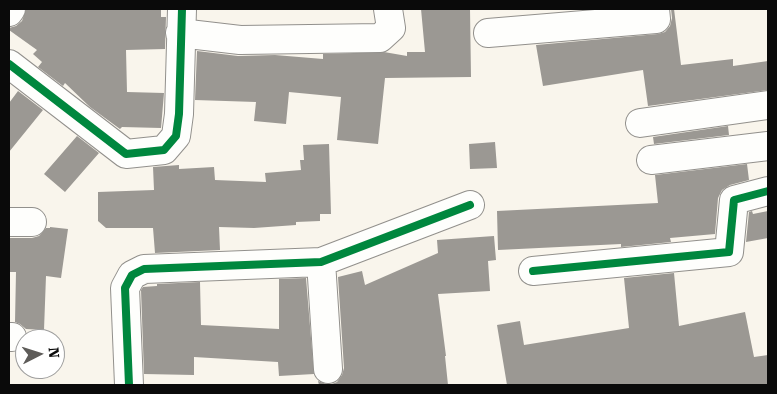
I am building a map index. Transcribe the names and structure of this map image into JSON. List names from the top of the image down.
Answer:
{
  "north": "right"
}
